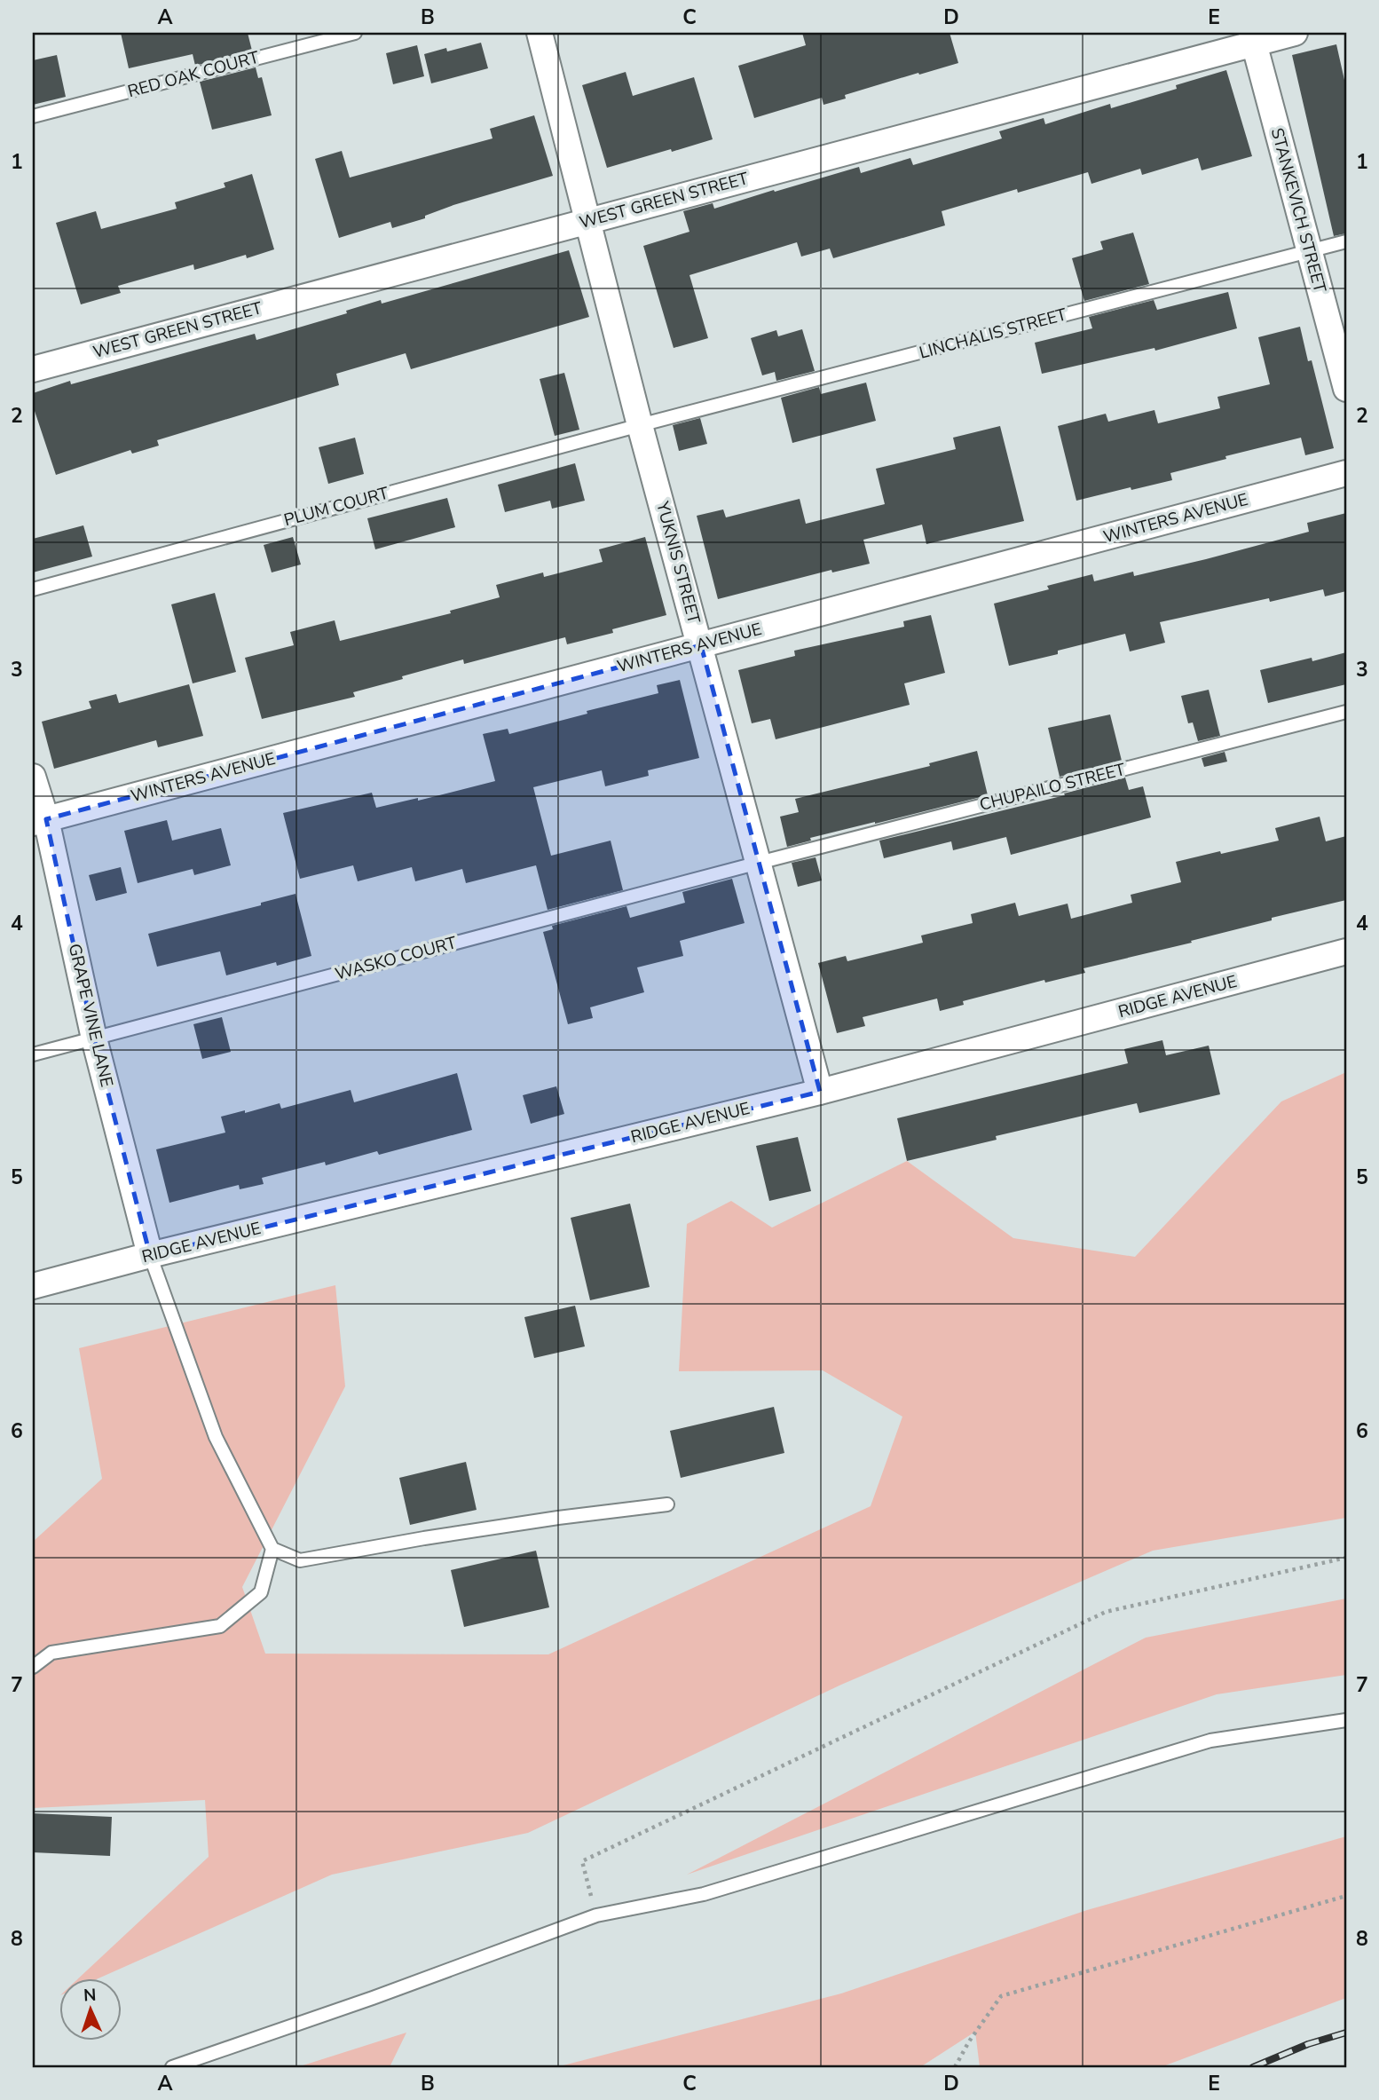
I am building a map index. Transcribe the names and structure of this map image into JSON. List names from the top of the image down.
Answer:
{
  "streets": {
    "street": [
      "WEST GREEN STREET",
      "STANKEVICH STREET",
      "WINTERS AVENUE",
      "YUKNIS STREET",
      "RIDGE AVENUE",
      "GRAPE VINE LANE"
    ],
    "lane": [
      "RED OAK COURT",
      "LINCHALIS STREET",
      "PLUM COURT",
      "CHUPAILO STREET",
      "WASKO COURT"
    ]
  },
  "crossings": [
    ["WEST GREEN STREET", "STANKEVICH STREET"],
    ["WEST GREEN STREET", "YUKNIS STREET"],
    ["STANKEVICH STREET", "LINCHALIS STREET"],
    ["LINCHALIS STREET", "PLUM COURT"],
    ["LINCHALIS STREET", "YUKNIS STREET"],
    ["PLUM COURT", "YUKNIS STREET"],
    ["WINTERS AVENUE", "YUKNIS STREET"],
    ["WINTERS AVENUE", "GRAPE VINE LANE"],
    ["YUKNIS STREET", "CHUPAILO STREET"],
    ["YUKNIS STREET", "WASKO COURT"],
    ["YUKNIS STREET", "RIDGE AVENUE"],
    ["CHUPAILO STREET", "WASKO COURT"],
    ["WASKO COURT", "GRAPE VINE LANE"],
    ["RIDGE AVENUE", "GRAPE VINE LANE"]
  ],
  "north": "top",
  "grid": {
    "columns": [
      "A",
      "B",
      "C",
      "D",
      "E"
    ],
    "rows": [
      "1",
      "2",
      "3",
      "4",
      "5",
      "6",
      "7",
      "8"
    ]
  }
}
